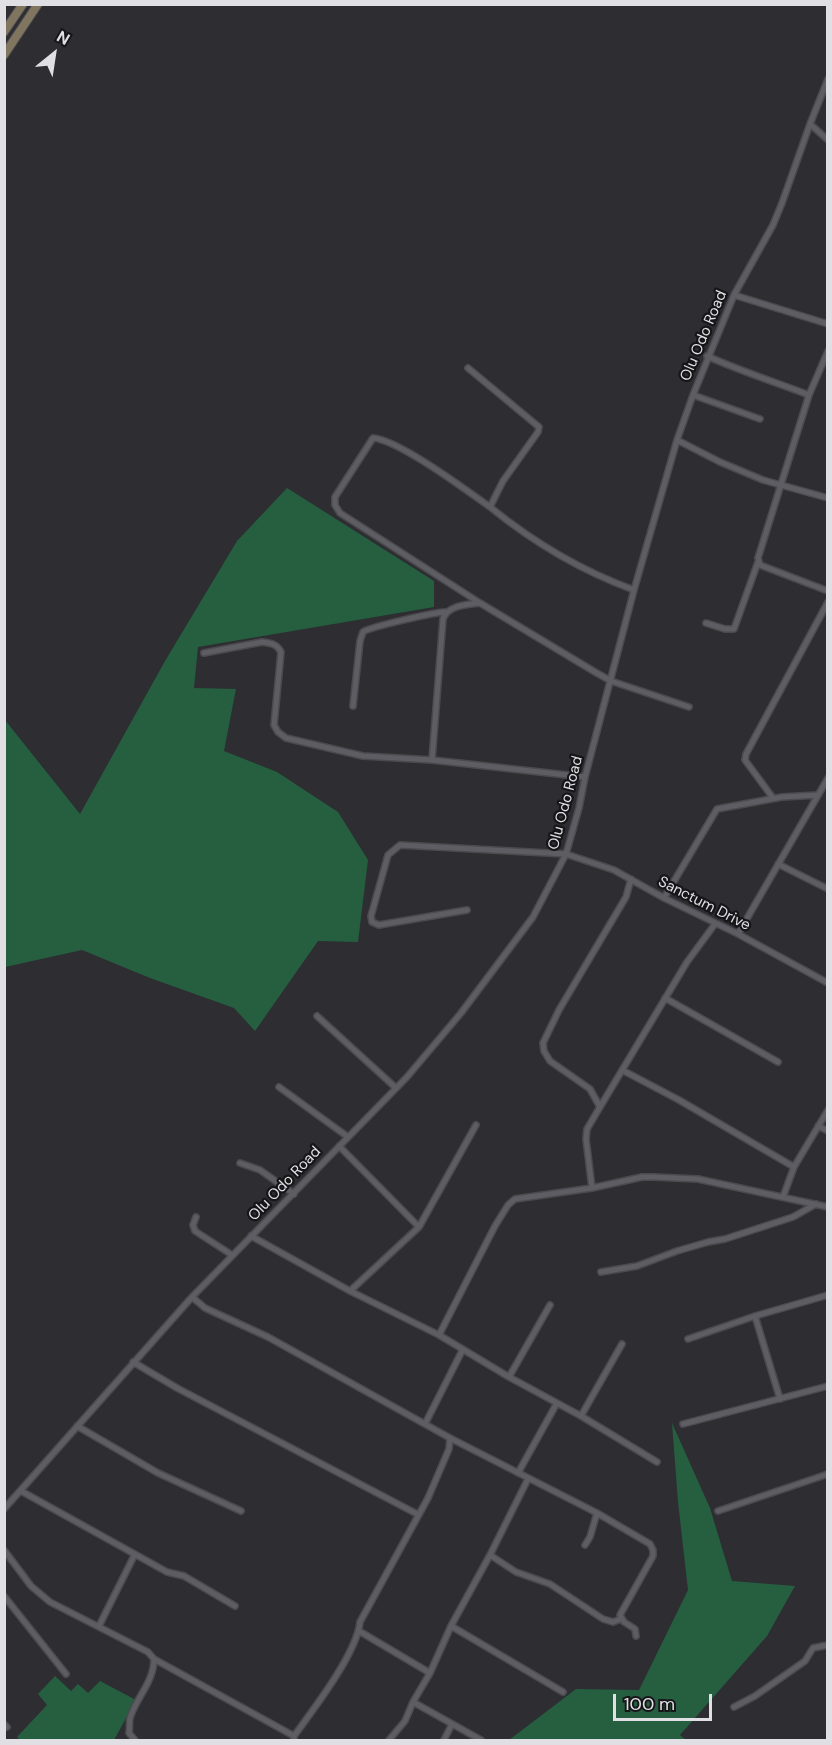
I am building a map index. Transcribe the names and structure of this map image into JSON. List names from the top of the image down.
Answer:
{
  "streets": {
    "street": ["Olu Odo Road", "Sanctum Drive"]
  },
  "crossings": [
    ["Olu Odo Road", "Sanctum Drive"]
  ],
  "scale_bar": "100 m",
  "north": "top right"
}
